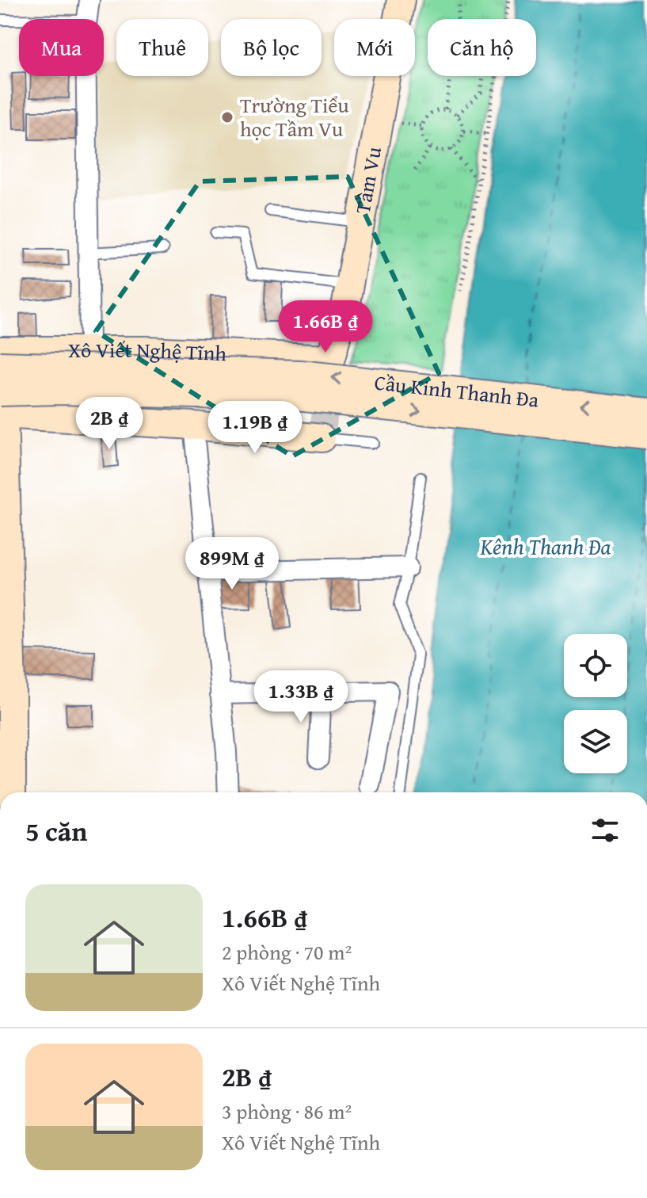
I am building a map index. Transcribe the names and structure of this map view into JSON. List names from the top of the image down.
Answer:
{
  "streets": {
    "street": ["Tầm Vu", "Xô Viết Nghệ Tĩnh", "Cầu Kinh Thanh Đa"]
  },
  "crossings": [
    ["Tầm Vu", "Xô Viết Nghệ Tĩnh"]
  ],
  "water": ["Kênh Thanh Đa"],
  "places": ["Trường Tiểu học Tầm Vu"],
  "page": {
    "chip": [
      "Mua",
      "Thuê",
      "Bộ lọc",
      "Mới",
      "Căn hộ"
    ],
    "price": [
      "1.66B ₫",
      "2B ₫",
      "1.19B ₫",
      "899M ₫",
      "1.33B ₫"
    ],
    "heading": "5 căn",
    "list": [
      {
        "name": "1.66B ₫",
        "note": "2 phòng · 70 m² · Xô Viết Nghệ Tĩnh"
      },
      {
        "name": "2B ₫",
        "note": "3 phòng · 86 m² · Xô Viết Nghệ Tĩnh"
      }
    ]
  }
}
